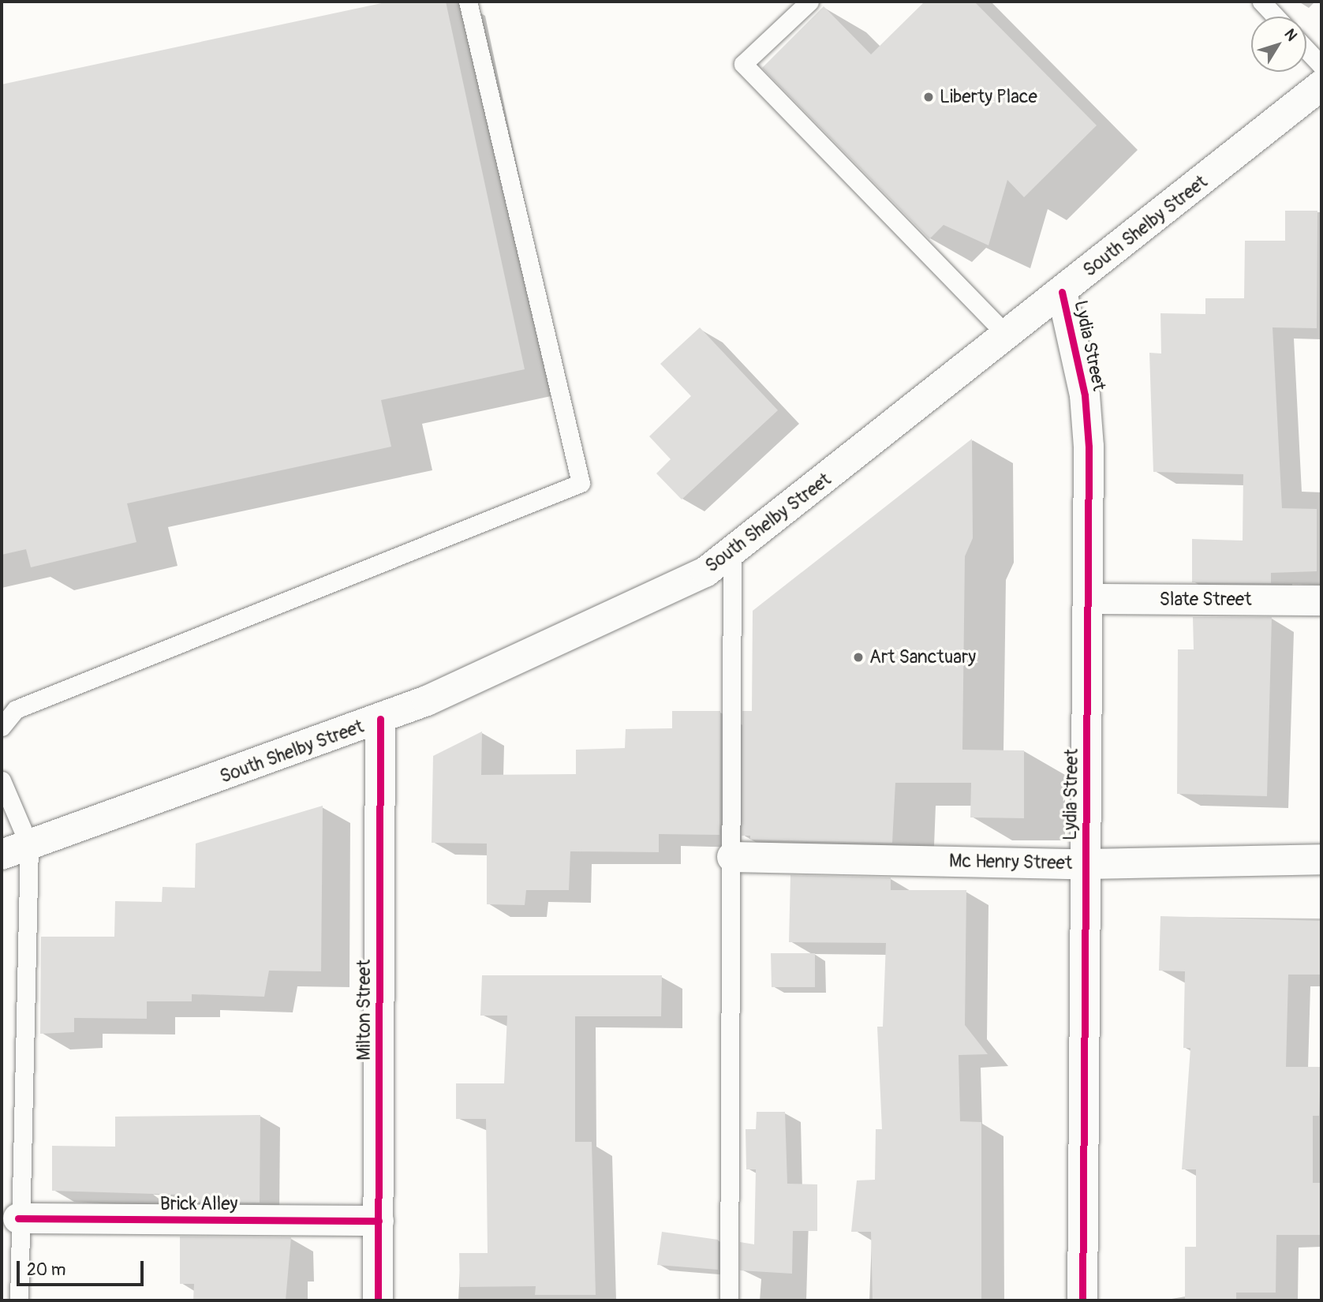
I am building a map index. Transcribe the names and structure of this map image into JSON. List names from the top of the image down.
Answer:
{
  "streets": {
    "street": [
      "South Shelby Street",
      "Lydia Street",
      "Slate Street",
      "Mc Henry Street",
      "Milton Street",
      "Brick Alley"
    ]
  },
  "crossings": [
    ["South Shelby Street", "Lydia Street"],
    ["South Shelby Street", "Milton Street"],
    ["Lydia Street", "Slate Street"],
    ["Lydia Street", "Mc Henry Street"],
    ["Milton Street", "Brick Alley"]
  ],
  "places": ["Liberty Place", "Art Sanctuary"],
  "scale_bar": "20 m",
  "north": "top right"
}
